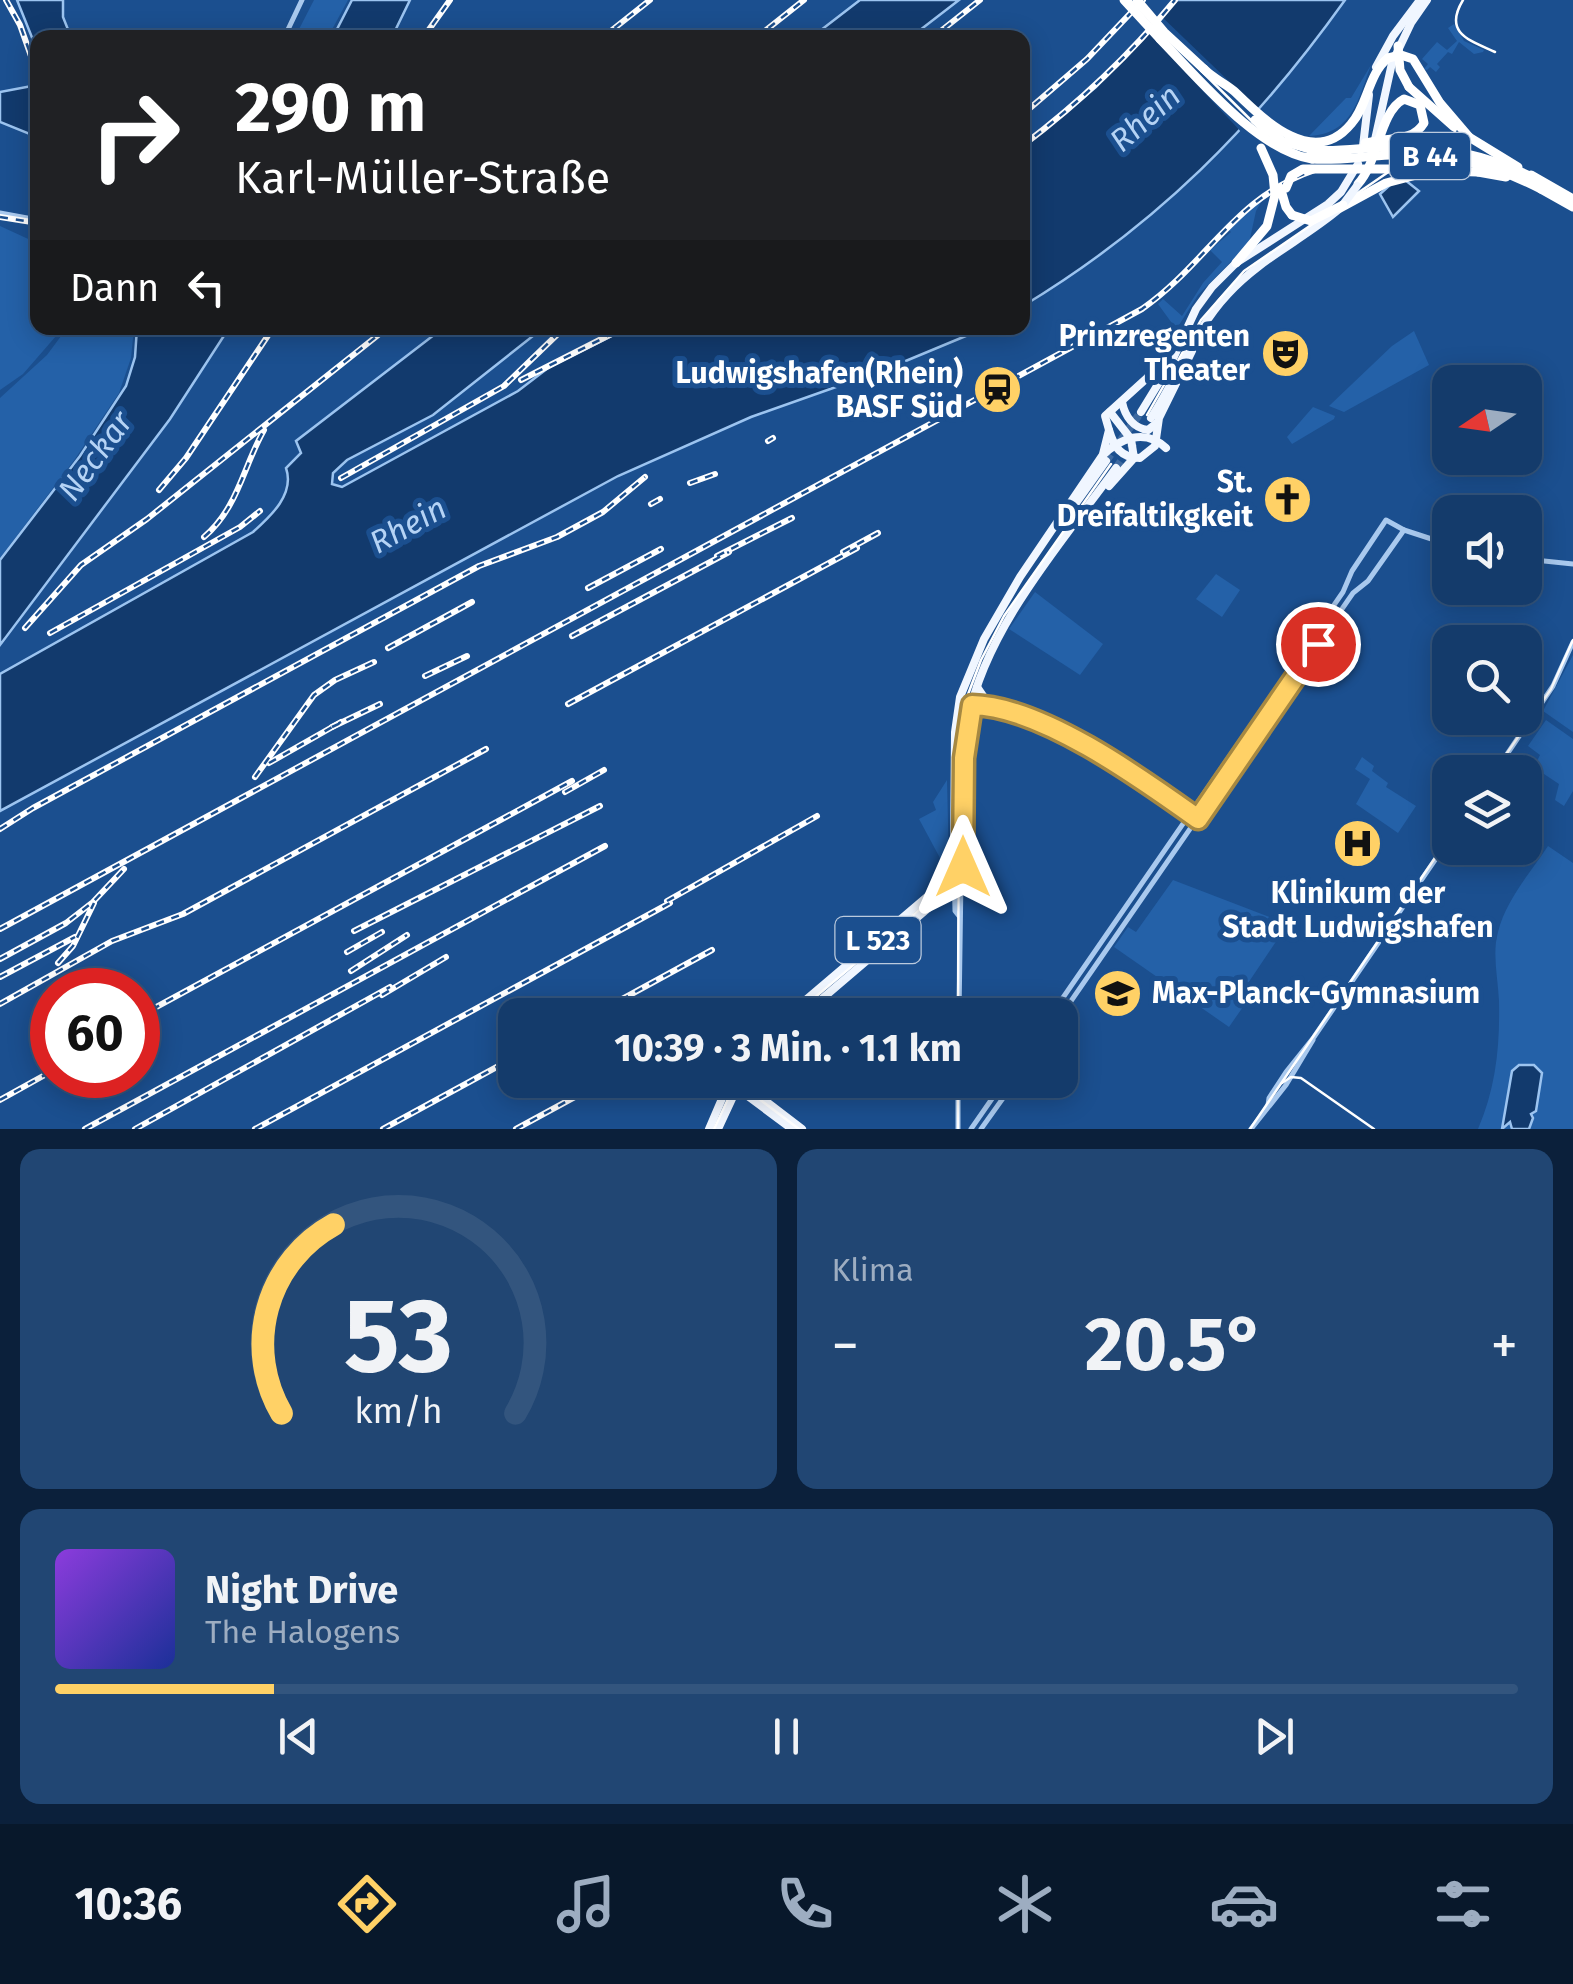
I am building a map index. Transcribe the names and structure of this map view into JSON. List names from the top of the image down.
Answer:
{
  "streets": {
    "highway": ["B 44"],
    "main road": ["L 523"]
  },
  "water": ["Rhein", "Neckar"],
  "places": {
    "theatre": ["Prinzregenten Theater"],
    "station": ["Ludwigshafen(Rhein) BASF Süd"],
    "church": ["St. Dreifaltikgkeit"],
    "hospital": ["Klinikum der Stadt Ludwigshafen"],
    "school or university": ["Max-Planck-Gymnasium"]
  },
  "north": "left",
  "page": {
    "turn": ["290 m", "Karl-Müller-Straße"],
    "then": "Dann",
    "limit": "60",
    "trip": "10:39 · 3 Min. · 1.1 km",
    "tile": "Klima",
    "heat": ["−", "20.5°", "+"],
    "song": ["Night Drive", "The Halogens"],
    "tabs": "10:36",
    "gauge": ["53", "km/h"]
  }
}
